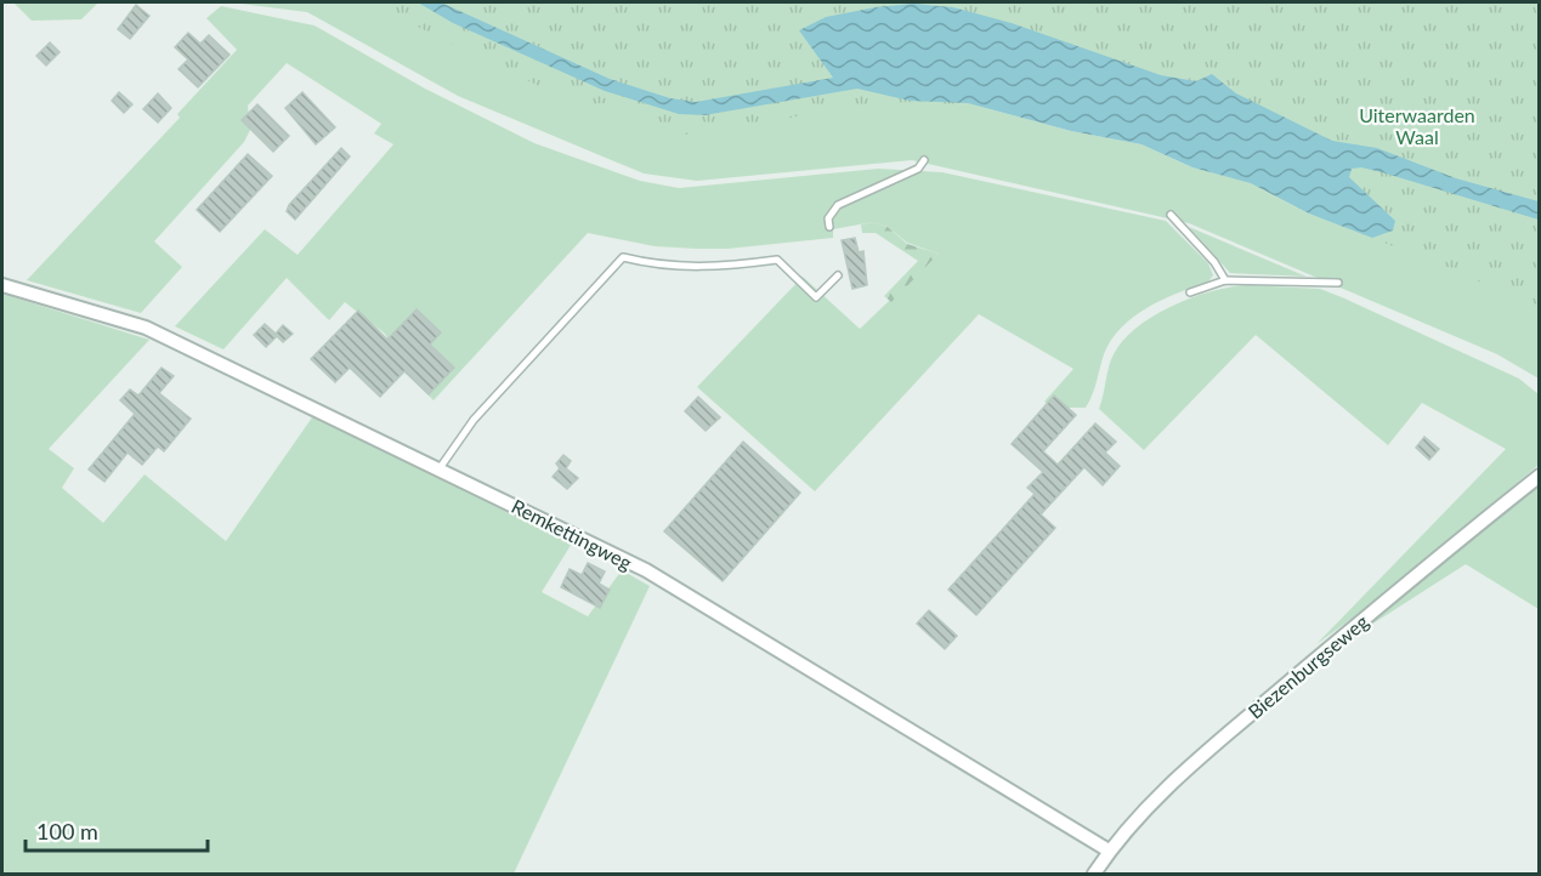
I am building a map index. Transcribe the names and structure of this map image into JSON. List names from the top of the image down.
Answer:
{
  "streets": {
    "street": ["Remkettingweg", "Biezenburgseweg"]
  },
  "crossings": [
    ["Remkettingweg", "Biezenburgseweg"]
  ],
  "parks": ["Uiterwaarden Waal"],
  "scale_bar": "100 m"
}
